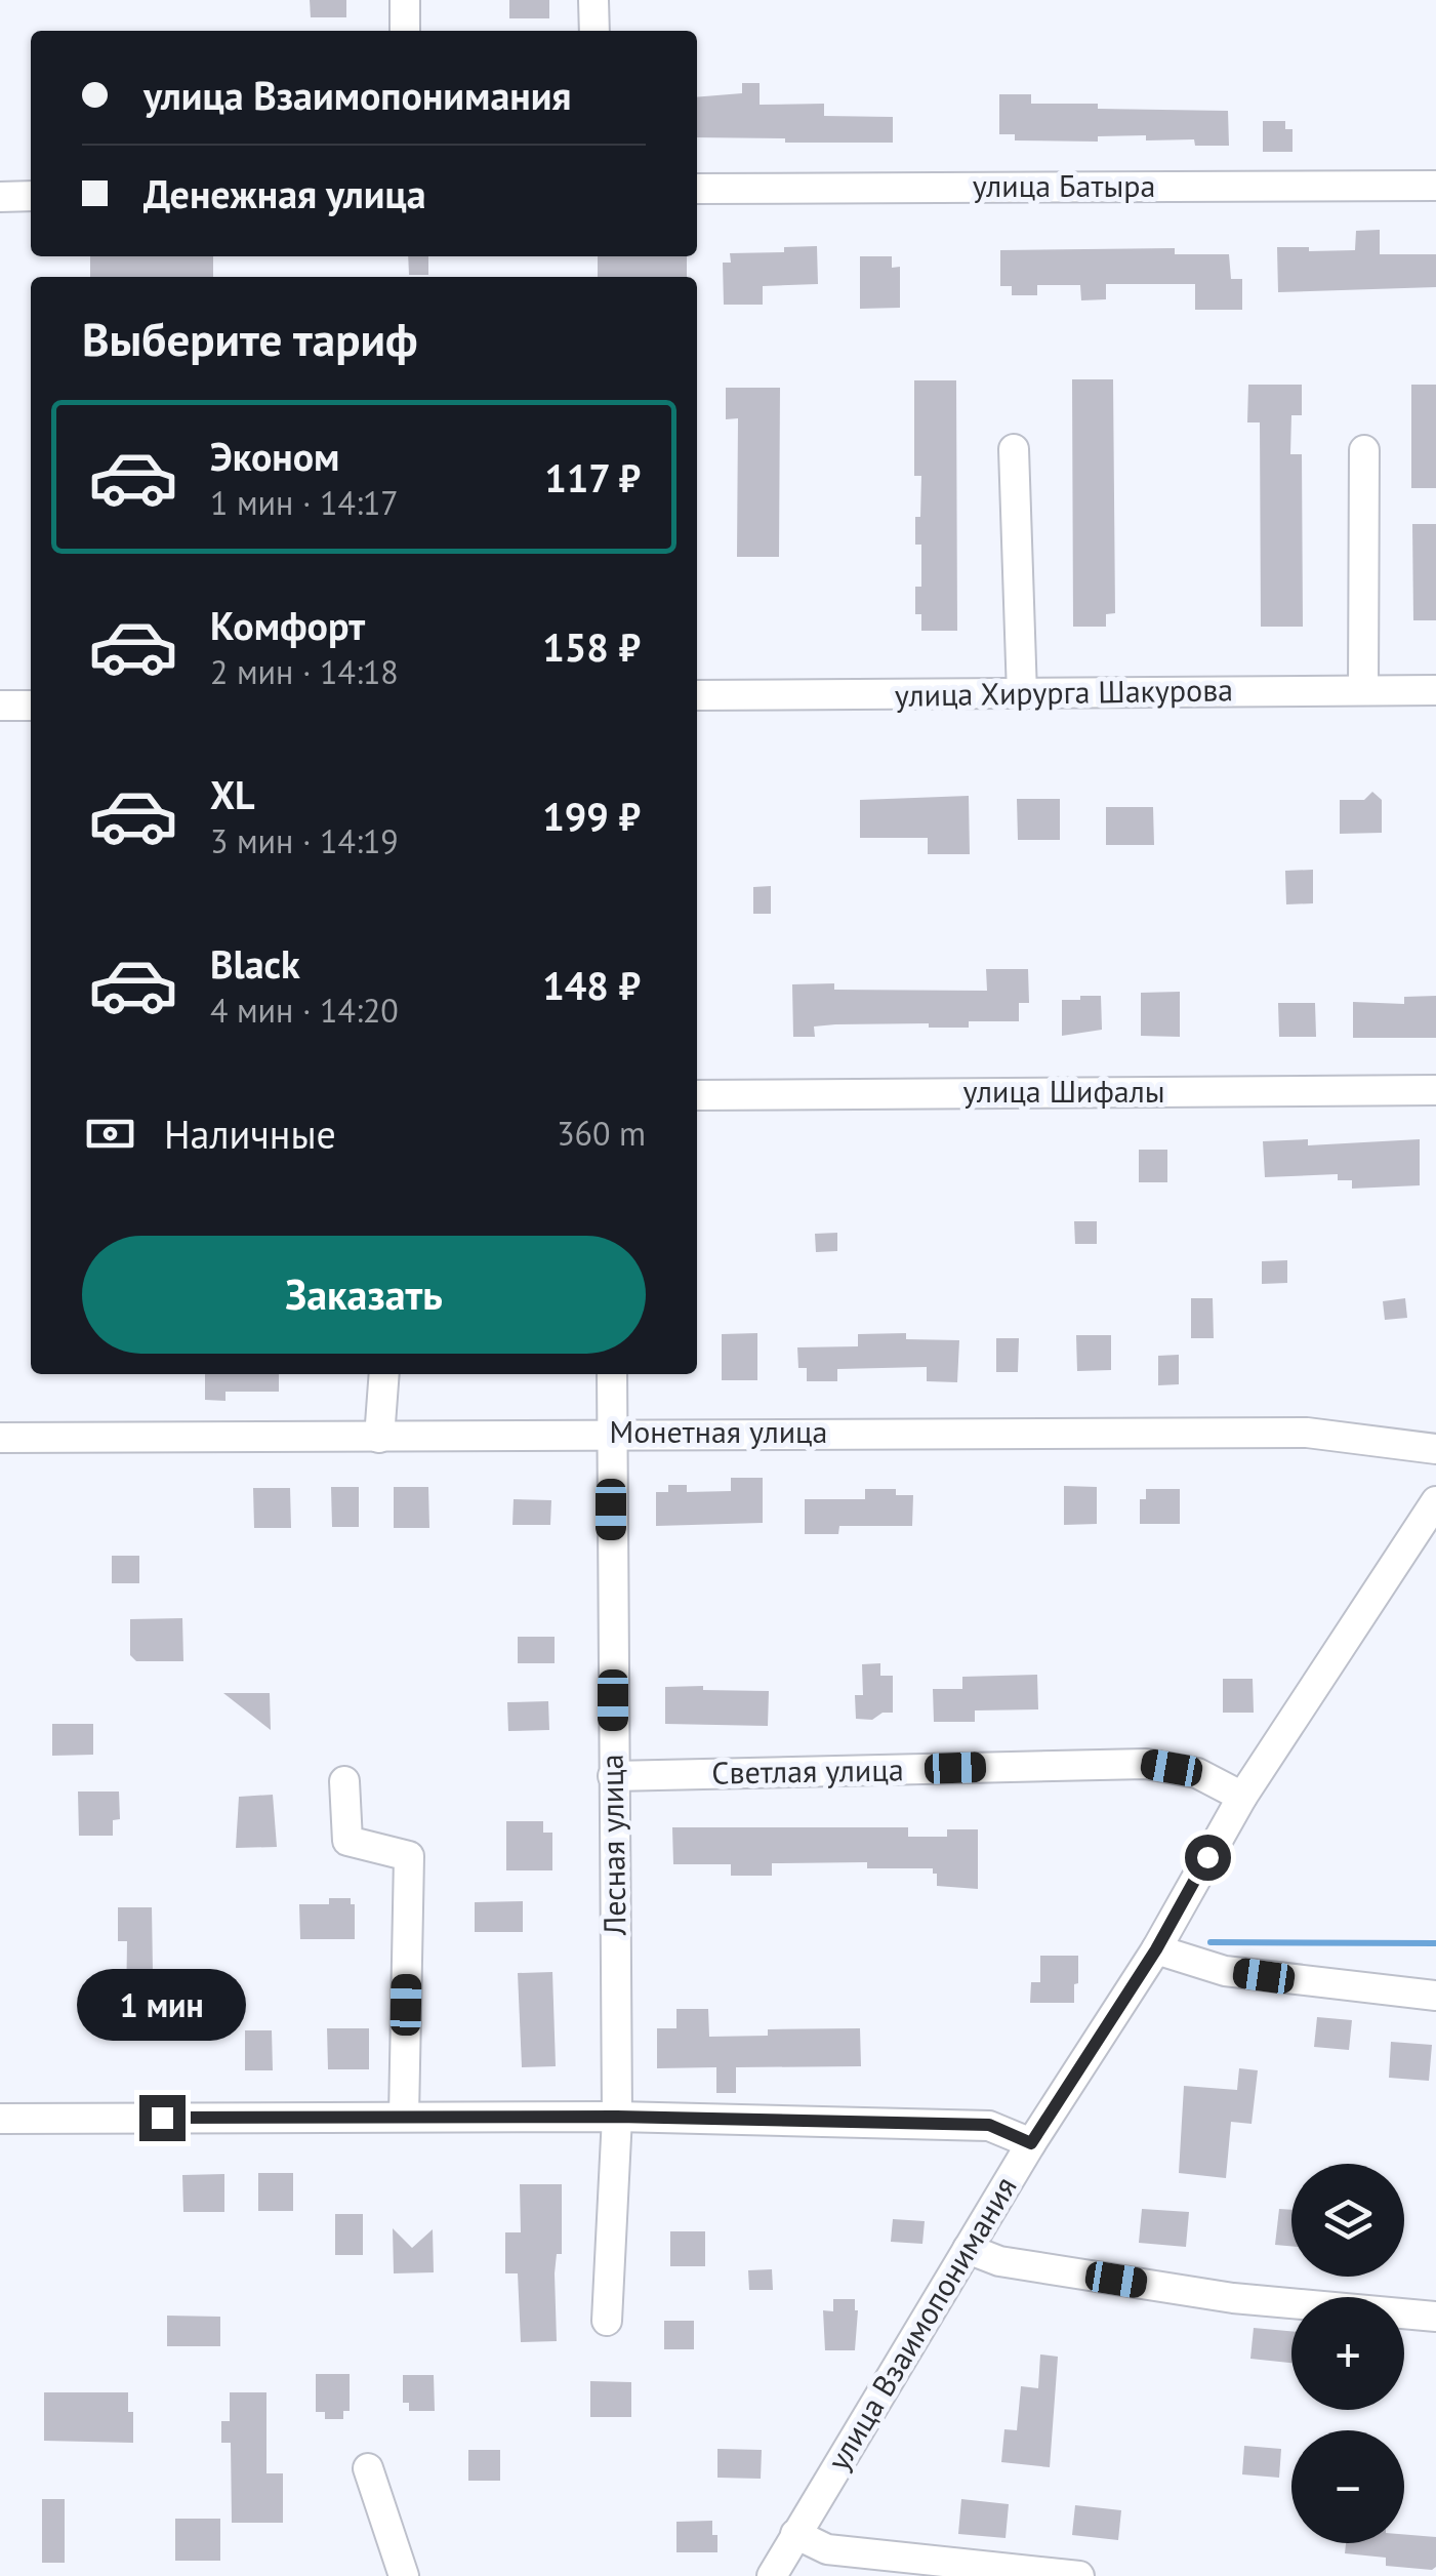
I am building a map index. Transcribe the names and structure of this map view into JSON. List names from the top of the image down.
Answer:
{
  "streets": {
    "street": [
      "улица Батыра",
      "улица Хирурга Шакурова",
      "улица Шифалы",
      "Монетная улица",
      "Светлая улица",
      "Лесная улица",
      "улица Взаимопонимания"
    ]
  },
  "crossings": [
    ["Монетная улица", "Лесная улица"],
    ["Светлая улица", "Лесная улица"],
    ["Светлая улица", "улица Взаимопонимания"]
  ],
  "page": {
    "banner": ["улица Взаимопонимания", "Денежная улица"],
    "heading": "Выберите тариф",
    "list": [
      {
        "name": "Эконом",
        "note": "1 мин · 14:17",
        "value": "117 ₽"
      },
      {
        "name": "Комфорт",
        "note": "2 мин · 14:18",
        "value": "158 ₽"
      },
      {
        "name": "XL",
        "note": "3 мин · 14:19",
        "value": "199 ₽"
      },
      {
        "name": "Black",
        "note": "4 мин · 14:20",
        "value": "148 ₽"
      }
    ],
    "pay": ["Наличные", "360 m"],
    "buttons": "Заказать",
    "bubble": "1 мин",
    "map_buttons": ["+", "−"]
  }
}
